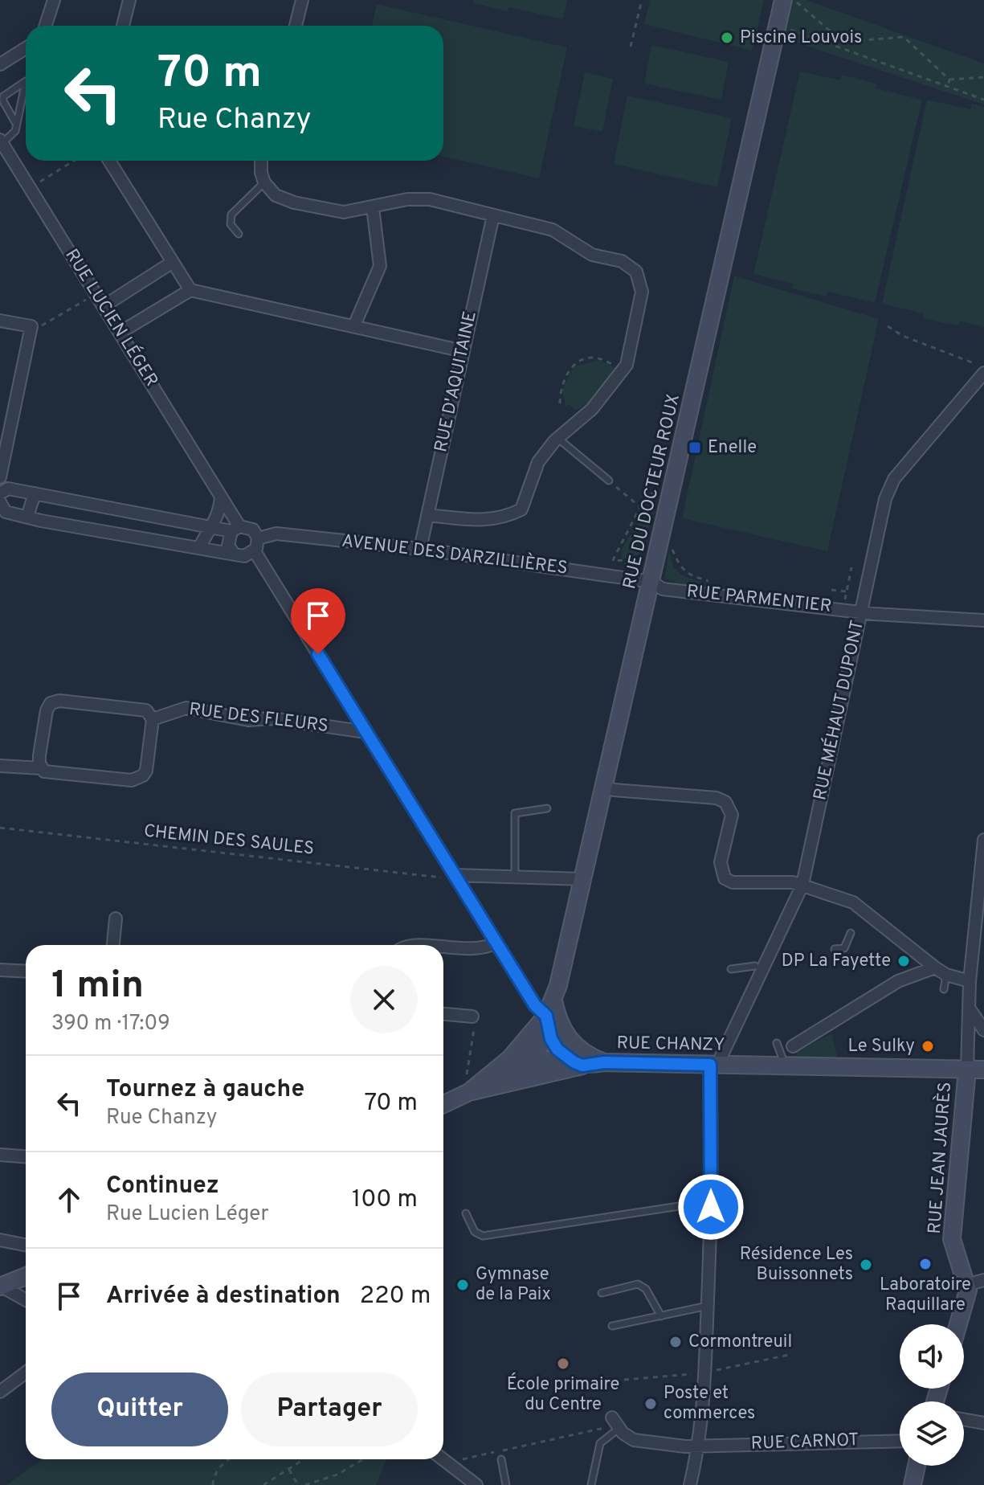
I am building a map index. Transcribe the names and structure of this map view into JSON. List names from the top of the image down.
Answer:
{
  "streets": {
    "street": [
      "RUE LUCIEN LÉGER",
      "RUE D'AQUITAINE",
      "RUE DU DOCTEUR ROUX",
      "AVENUE DES DARZILLIÈRES",
      "RUE PARMENTIER",
      "RUE MÉHAUT DUPONT",
      "RUE DES FLEURS",
      "RUE CHANZY",
      "RUE JEAN JAURÈS",
      "RUE CARNOT"
    ],
    "path": ["CHEMIN DES SAULES"]
  },
  "crossings": [
    ["RUE LUCIEN LÉGER", "AVENUE DES DARZILLIÈRES"],
    ["RUE D'AQUITAINE", "AVENUE DES DARZILLIÈRES"],
    ["RUE DU DOCTEUR ROUX", "AVENUE DES DARZILLIÈRES"],
    ["RUE DU DOCTEUR ROUX", "RUE PARMENTIER"],
    ["AVENUE DES DARZILLIÈRES", "RUE PARMENTIER"],
    ["RUE PARMENTIER", "RUE MÉHAUT DUPONT"],
    ["RUE MÉHAUT DUPONT", "RUE CHANZY"],
    ["RUE CHANZY", "RUE JEAN JAURÈS"]
  ],
  "places": {
    "other": [
      "Piscine Louvois",
      "DP La Fayette",
      "Le Sulky",
      "Laboratoire Raquillare",
      "Résidence Les Buissonnets",
      "Gymnase de la Paix",
      "Cormontreuil",
      "École primaire du Centre",
      "Poste et commerces"
    ],
    "transit": ["Enelle"]
  },
  "page": {
    "turn": ["70 m", "Rue Chanzy"],
    "heading": ["1 min", "390 m · 17:09"],
    "list": [
      {
        "name": "Tournez à gauche",
        "note": "Rue Chanzy",
        "value": "70 m"
      },
      {
        "name": "Continuez",
        "note": "Rue Lucien Léger",
        "value": "100 m"
      },
      {
        "name": "Arrivée à destination",
        "value": "220 m"
      }
    ],
    "buttons": ["Quitter", "Partager"]
  }
}
